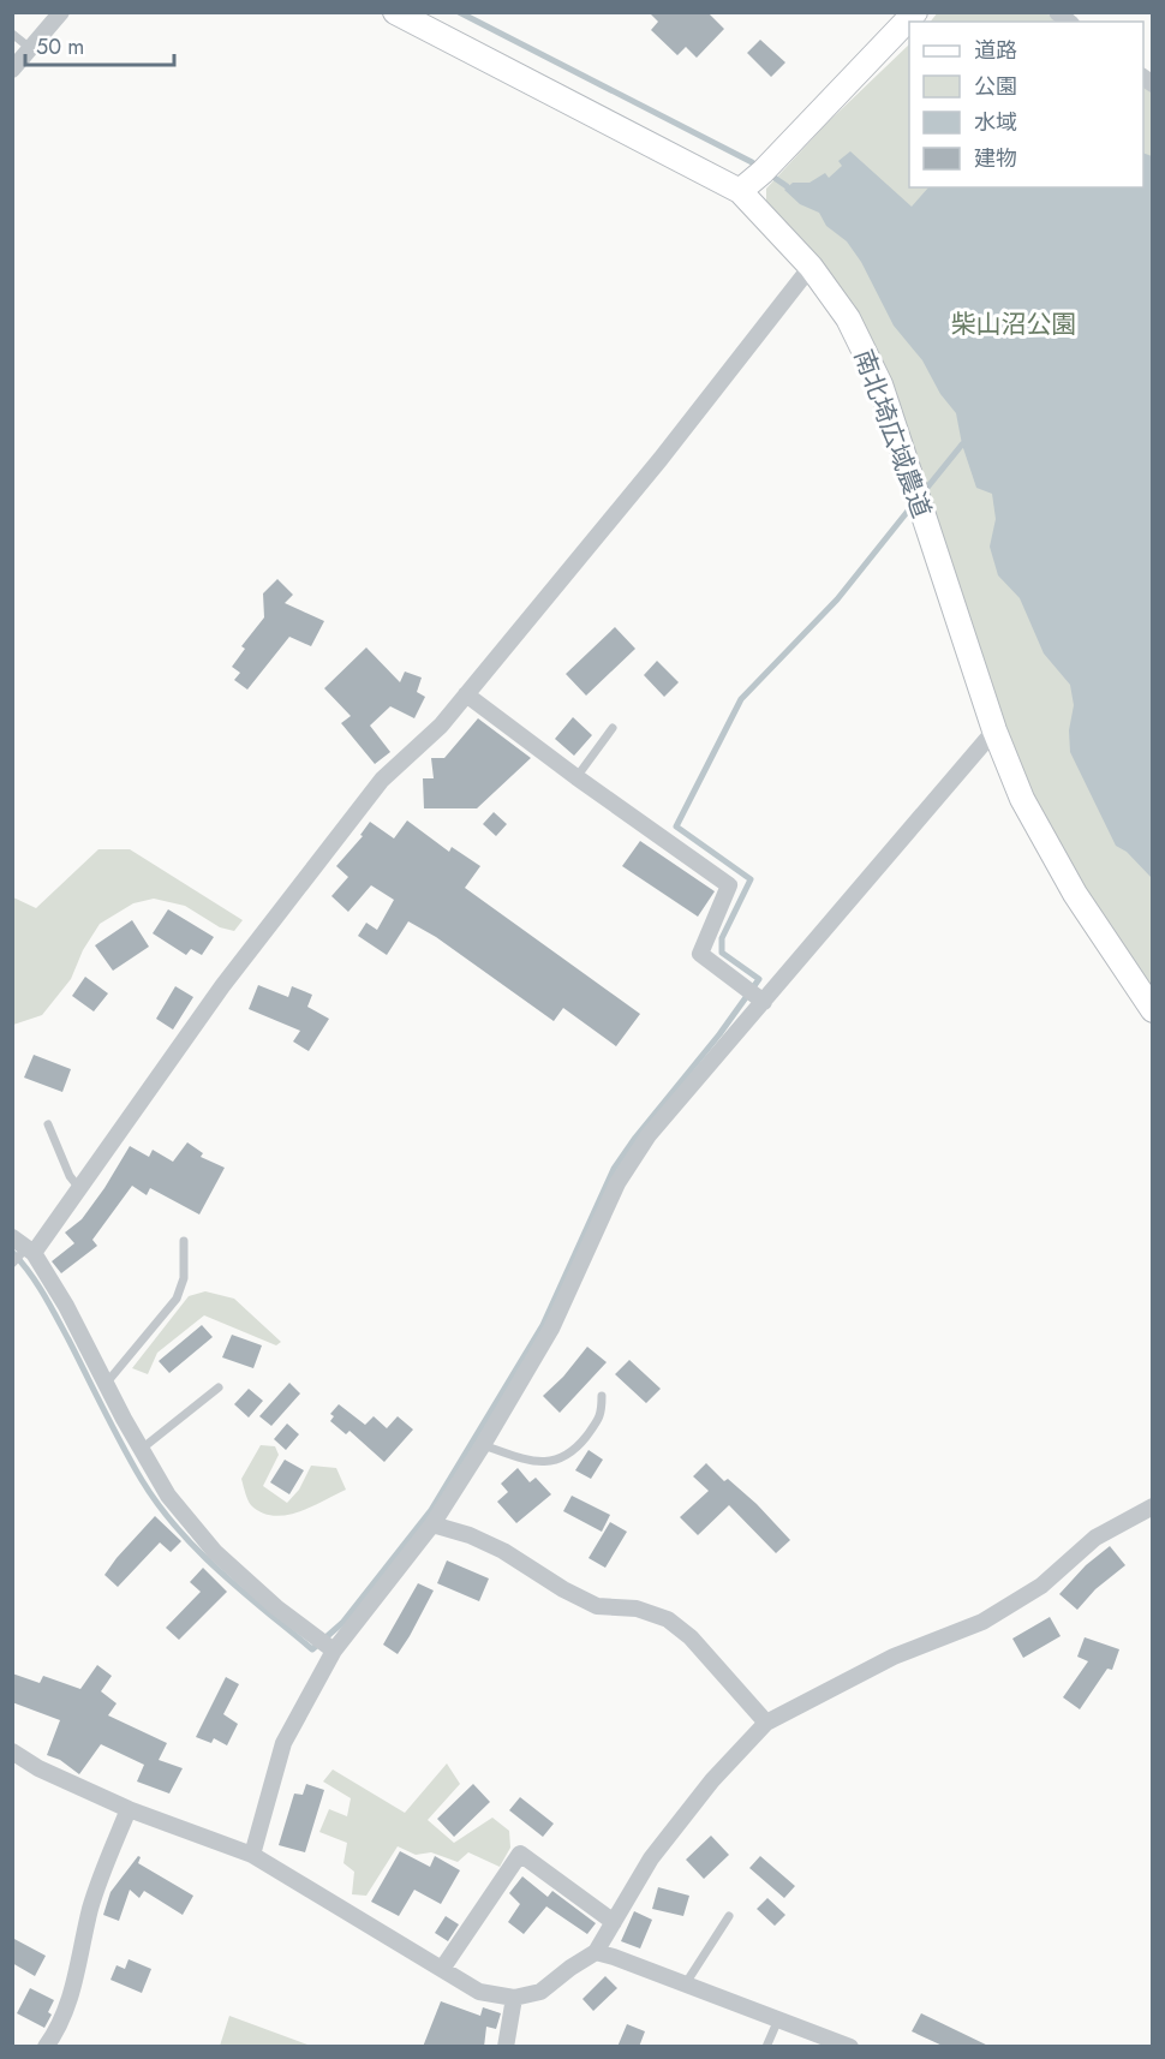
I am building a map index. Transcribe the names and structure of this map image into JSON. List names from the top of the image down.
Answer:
{
  "streets": {
    "street": ["南北埼広域農道"]
  },
  "parks": ["柴山沼公園"],
  "legend": [
    "道路",
    "公園",
    "水域",
    "建物"
  ],
  "scale_bar": "50 m"
}
